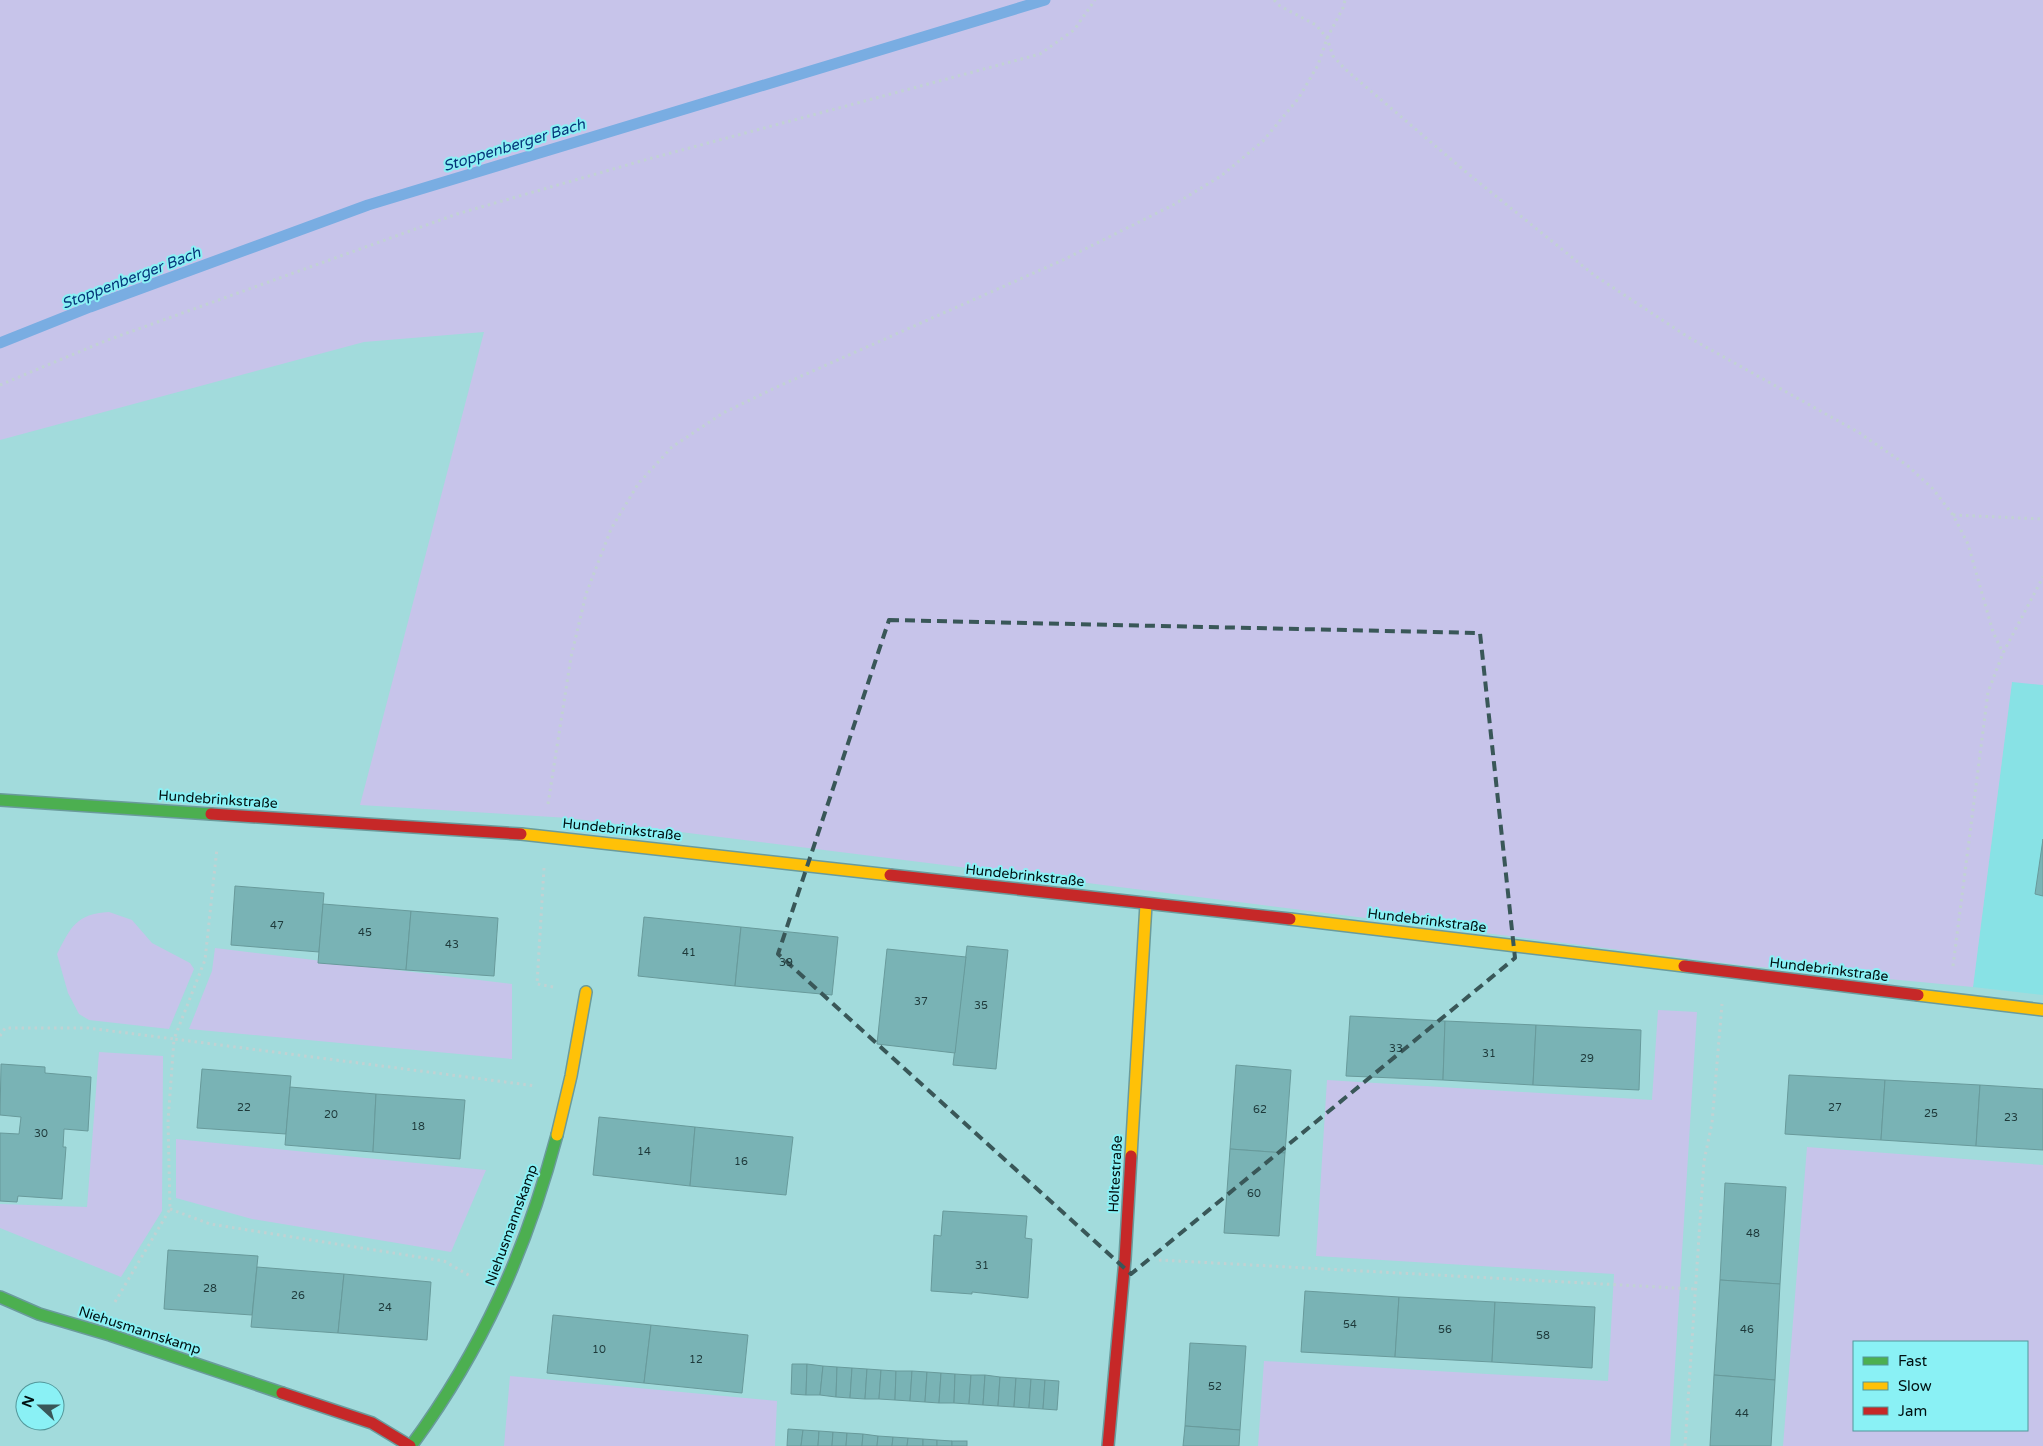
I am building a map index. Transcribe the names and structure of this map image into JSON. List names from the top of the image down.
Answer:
{
  "streets": {
    "street": ["Hundebrinkstraße", "Höltestraße", "Niehusmannskamp"]
  },
  "crossings": [
    ["Hundebrinkstraße", "Höltestraße"]
  ],
  "water": ["Stoppenberger Bach"],
  "house_numbers": [
    "47",
    "45",
    "43",
    "41",
    "39",
    "37",
    "35",
    "33",
    "31",
    "29",
    "22",
    "27",
    "62",
    "25",
    "20",
    "23",
    "18",
    "30",
    "14",
    "16",
    "60",
    "48",
    "31",
    "28",
    "26",
    "24",
    "54",
    "56",
    "46",
    "58",
    "10",
    "12",
    "52",
    "44"
  ],
  "legend": ["Fast", "Slow", "Jam"],
  "north": "left"
}
